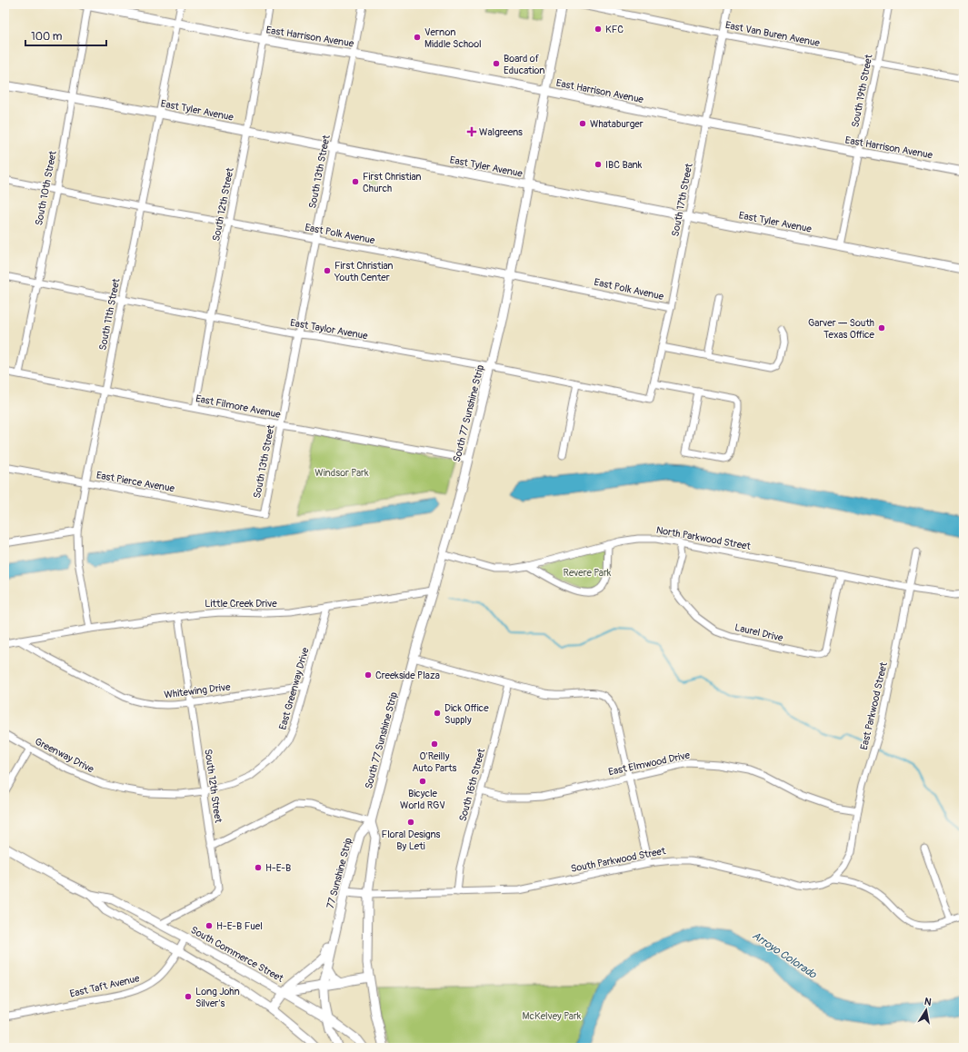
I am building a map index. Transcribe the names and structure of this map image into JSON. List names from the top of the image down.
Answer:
{
  "streets": {
    "main road": [
      "East Harrison Avenue",
      "East Tyler Avenue",
      "South 77 Sunshine Strip",
      "South Parkwood Street",
      "77 Sunshine Strip",
      "South Commerce Street"
    ],
    "street": [
      "East Van Buren Avenue",
      "South 19th Street",
      "South 13th Street",
      "South 10th Street",
      "South 17th Street",
      "South 12th Street",
      "East Polk Avenue",
      "South 11th Street",
      "East Taylor Avenue",
      "East Filmore Avenue",
      "East Pierce Avenue",
      "North Parkwood Street",
      "Little Creek Drive",
      "Laurel Drive",
      "East Greenway Drive",
      "Whitewing Drive",
      "East Parkwood Street",
      "Greenway Drive",
      "East Elmwood Drive",
      "South 16th Street",
      "East Taft Avenue"
    ]
  },
  "crossings": [
    ["East Van Buren Avenue", "South 19th Street"],
    ["East Van Buren Avenue", "South 17th Street"],
    ["East Harrison Avenue", "South 19th Street"],
    ["East Harrison Avenue", "South 13th Street"],
    ["East Harrison Avenue", "South 10th Street"],
    ["East Harrison Avenue", "South 17th Street"],
    ["East Harrison Avenue", "South 12th Street"],
    ["East Harrison Avenue", "South 11th Street"],
    ["East Harrison Avenue", "South 77 Sunshine Strip"],
    ["South 19th Street", "East Tyler Avenue"],
    ["East Tyler Avenue", "South 13th Street"],
    ["East Tyler Avenue", "South 10th Street"],
    ["East Tyler Avenue", "South 17th Street"],
    ["East Tyler Avenue", "South 12th Street"],
    ["East Tyler Avenue", "South 11th Street"],
    ["East Tyler Avenue", "South 77 Sunshine Strip"],
    ["South 13th Street", "East Polk Avenue"],
    ["South 13th Street", "East Taylor Avenue"],
    ["South 13th Street", "East Filmore Avenue"],
    ["South 13th Street", "East Pierce Avenue"],
    ["South 10th Street", "East Polk Avenue"],
    ["South 10th Street", "East Taylor Avenue"],
    ["South 10th Street", "East Filmore Avenue"],
    ["South 17th Street", "East Polk Avenue"],
    ["South 17th Street", "East Taylor Avenue"],
    ["South 12th Street", "East Polk Avenue"],
    ["South 12th Street", "East Taylor Avenue"],
    ["South 12th Street", "East Filmore Avenue"],
    ["South 12th Street", "Little Creek Drive"],
    ["South 12th Street", "East Greenway Drive"],
    ["South 12th Street", "Whitewing Drive"],
    ["South 12th Street", "Greenway Drive"],
    ["South 12th Street", "South Commerce Street"],
    ["East Polk Avenue", "South 11th Street"],
    ["East Polk Avenue", "South 77 Sunshine Strip"],
    ["South 11th Street", "East Taylor Avenue"],
    ["South 11th Street", "East Filmore Avenue"],
    ["South 11th Street", "East Pierce Avenue"],
    ["South 11th Street", "Little Creek Drive"],
    ["East Taylor Avenue", "South 77 Sunshine Strip"],
    ["East Filmore Avenue", "South 77 Sunshine Strip"],
    ["South 77 Sunshine Strip", "North Parkwood Street"],
    ["South 77 Sunshine Strip", "Little Creek Drive"],
    ["South 77 Sunshine Strip", "77 Sunshine Strip"],
    ["North Parkwood Street", "Laurel Drive"],
    ["North Parkwood Street", "East Parkwood Street"],
    ["Little Creek Drive", "East Greenway Drive"],
    ["Little Creek Drive", "Whitewing Drive"],
    ["East Greenway Drive", "Whitewing Drive"],
    ["East Greenway Drive", "Greenway Drive"],
    ["East Parkwood Street", "East Elmwood Drive"],
    ["East Parkwood Street", "South Parkwood Street"],
    ["East Elmwood Drive", "South 16th Street"],
    ["South 16th Street", "South Parkwood Street"],
    ["South Parkwood Street", "77 Sunshine Strip"],
    ["77 Sunshine Strip", "South Commerce Street"],
    ["South Commerce Street", "East Taft Avenue"]
  ],
  "water": ["Arroyo Colorado"],
  "parks": ["Windsor Park", "Revere Park", "McKelvey Park"],
  "places": {
    "other": [
      "KFC",
      "Vernon Middle School",
      "Board of Education",
      "Whataburger",
      "IBC Bank",
      "First Christian Church",
      "First Christian Youth Center",
      "Garver — South Texas Office",
      "Creekside Plaza",
      "Dick Office Supply",
      "O'Reilly Auto Parts",
      "Bicycle World RGV",
      "Floral Designs By Leti",
      "H-E-B",
      "H-E-B Fuel",
      "Long John Silver's"
    ],
    "health": ["Walgreens"]
  },
  "scale_bar": "100 m",
  "north": "top"
}
